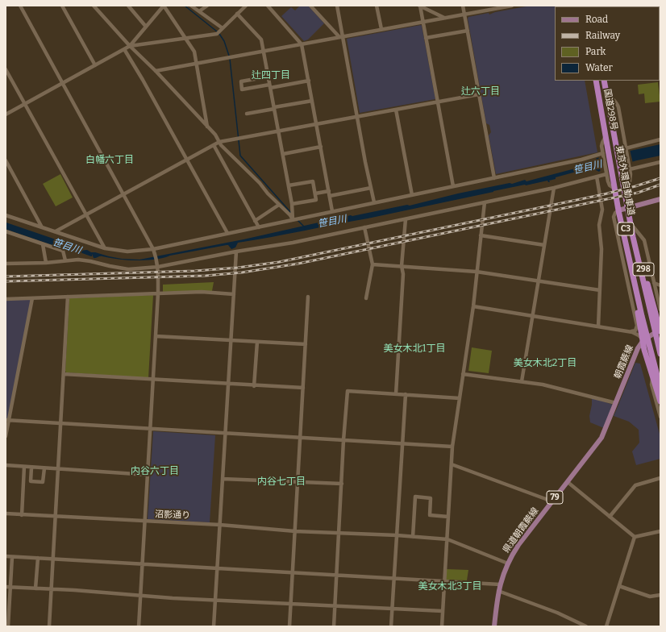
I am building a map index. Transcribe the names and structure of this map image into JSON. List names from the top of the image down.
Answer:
{
  "streets": {
    "highway": [
      "国道298号",
      "東京外環自動車道",
      "C3",
      "298"
    ],
    "main road": ["朝霞蕨線", "79", "県道朝霞蕨線"],
    "street": ["沼影通り"]
  },
  "crossings": [
    ["国道298号", "朝霞蕨線"],
    ["朝霞蕨線", "県道朝霞蕨線"],
    ["沼影通り", "県道朝霞蕨線"]
  ],
  "districts": [
    "辻四丁目",
    "辻六丁目",
    "白幡六丁目",
    "美女木北1丁目",
    "美女木北2丁目",
    "内谷六丁目",
    "内谷七丁目",
    "美女木北3丁目"
  ],
  "water": ["笹目川"],
  "legend": [
    "Road",
    "Railway",
    "Park",
    "Water"
  ]
}
